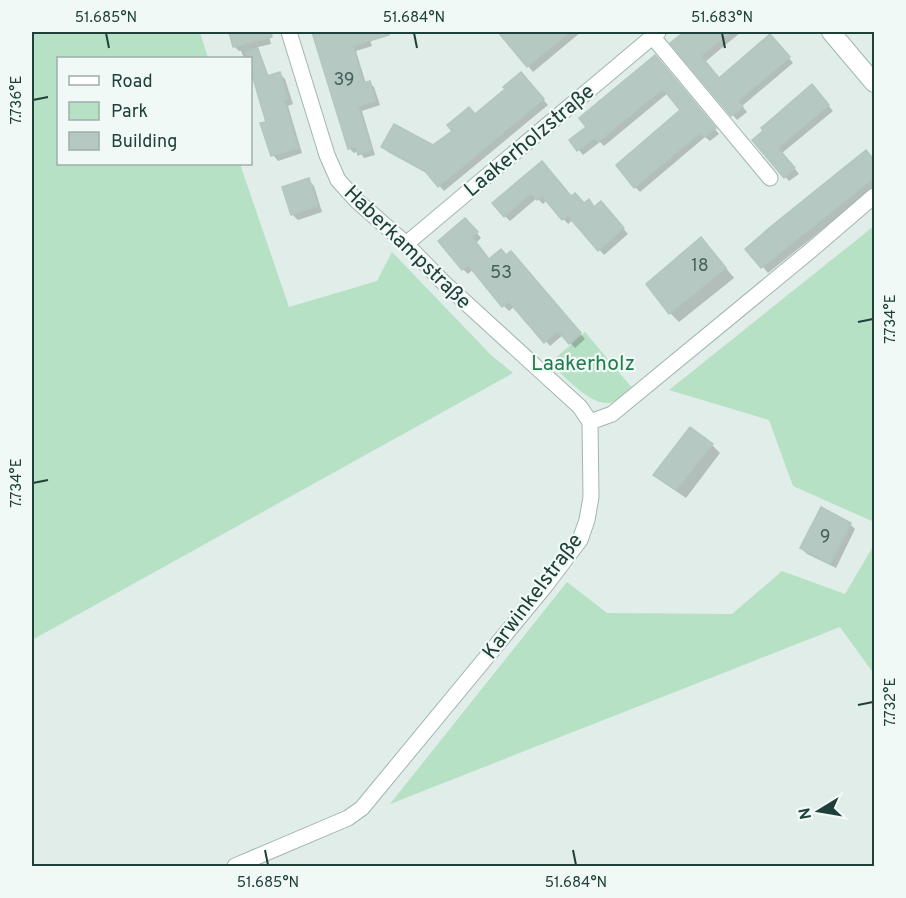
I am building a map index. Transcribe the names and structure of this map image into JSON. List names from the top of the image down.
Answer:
{
  "streets": {
    "street": ["Laakerholzstraße", "Haberkampstraße", "Karwinkelstraße"]
  },
  "crossings": [
    ["Laakerholzstraße", "Haberkampstraße"],
    ["Haberkampstraße", "Karwinkelstraße"]
  ],
  "parks": ["Laakerholz"],
  "house_numbers": [
    "39",
    "18",
    "53",
    "9"
  ],
  "legend": ["Road", "Park", "Building"],
  "north": "left",
  "coordinates": [
    "51.685°N",
    "51.684°N",
    "51.683°N",
    "7.736°E",
    "7.734°E",
    "7.732°E"
  ]
}
